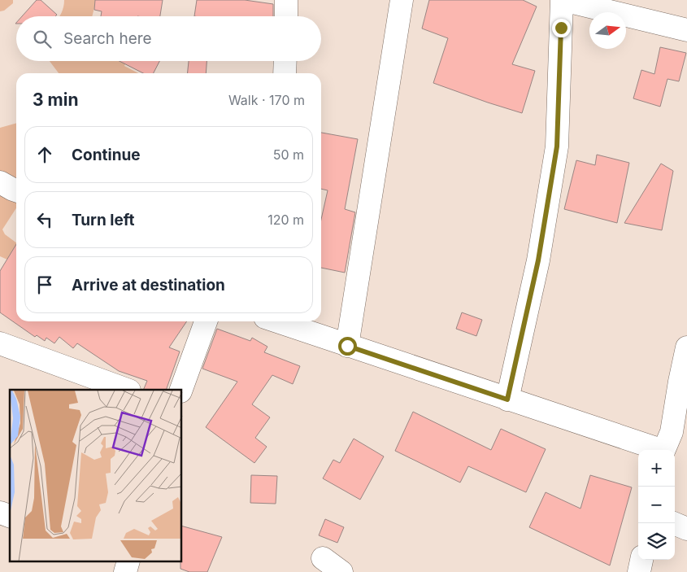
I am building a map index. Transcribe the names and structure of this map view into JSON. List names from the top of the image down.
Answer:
{
  "north": "right",
  "page": {
    "search": "Search here",
    "heading": ["3 min", "Walk · 170 m"],
    "list": [
      ["Continue", "50 m"],
      ["Turn left", "120 m"],
      "Arrive at destination"
    ],
    "map_buttons": ["+", "−"]
  }
}
